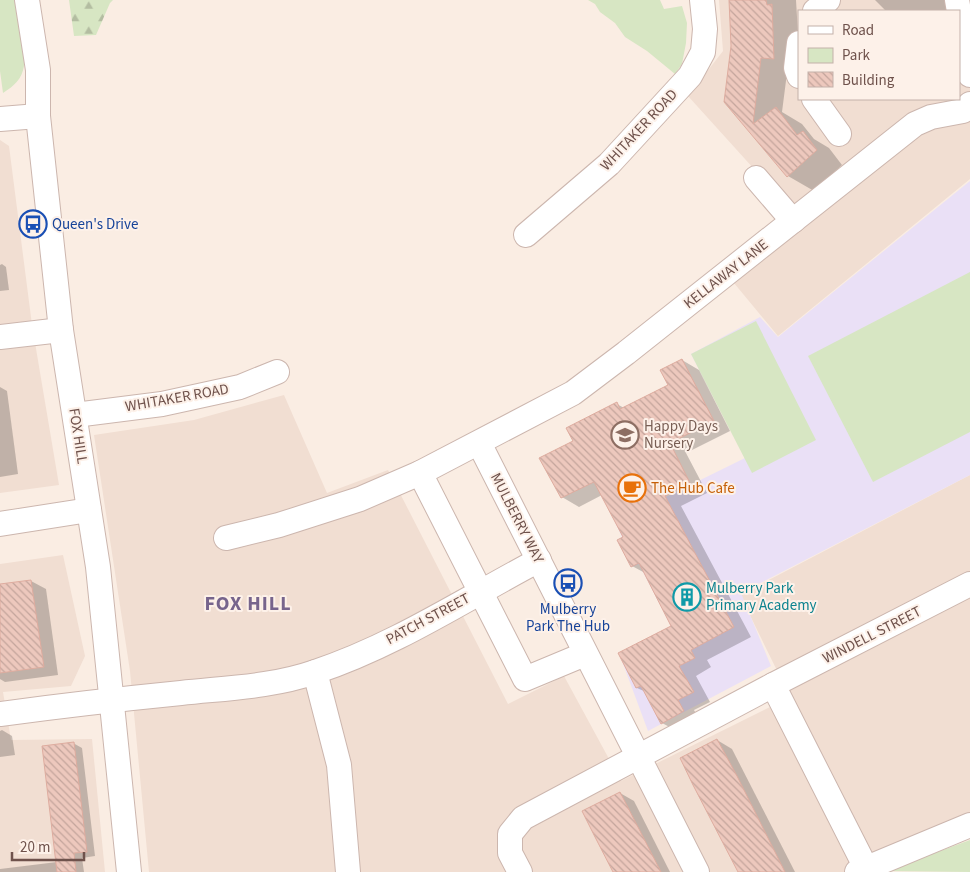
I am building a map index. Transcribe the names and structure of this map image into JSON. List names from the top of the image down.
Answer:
{
  "streets": {
    "street": [
      "WHITAKER ROAD",
      "KELLAWAY LANE",
      "FOX HILL",
      "MULBERRY WAY",
      "PATCH STREET",
      "WINDELL STREET"
    ]
  },
  "crossings": [
    ["WHITAKER ROAD", "FOX HILL"],
    ["KELLAWAY LANE", "MULBERRY WAY"],
    ["FOX HILL", "PATCH STREET"],
    ["MULBERRY WAY", "PATCH STREET"],
    ["MULBERRY WAY", "WINDELL STREET"]
  ],
  "districts": ["FOX HILL"],
  "places": {
    "bus stop": ["Queen's Drive", "Mulberry Park The Hub"],
    "school or university": ["Happy Days Nursery"],
    "cafe": ["The Hub Cafe"],
    "building": ["Mulberry Park Primary Academy"]
  },
  "legend": ["Road", "Park", "Building"],
  "scale_bar": "20 m"
}
